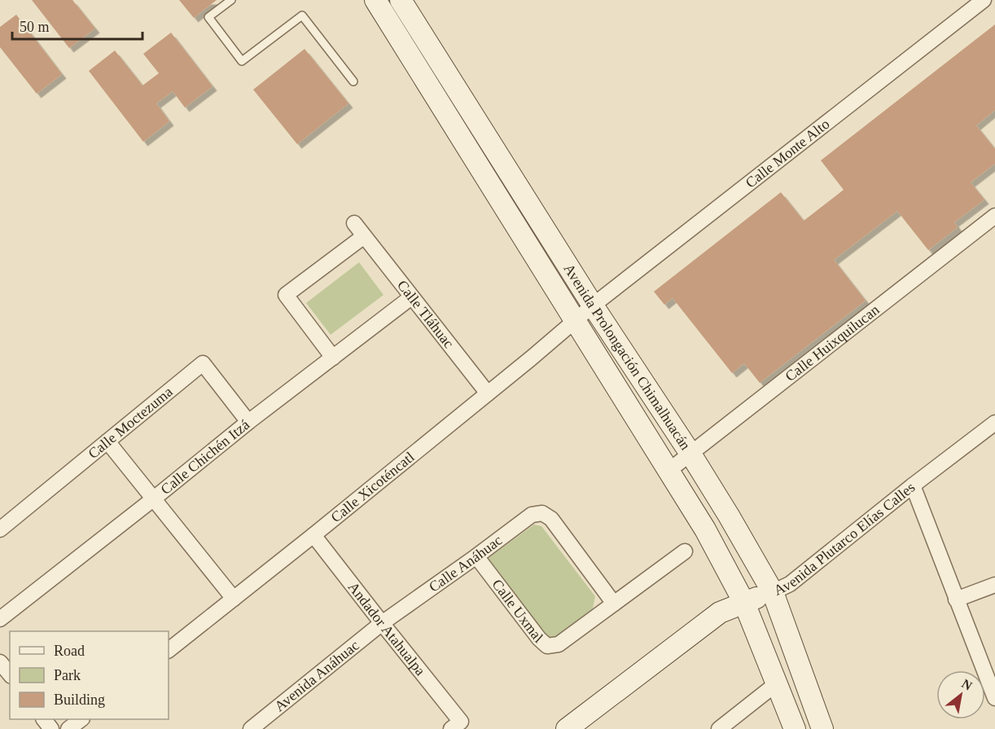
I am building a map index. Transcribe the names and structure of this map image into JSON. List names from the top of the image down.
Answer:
{
  "streets": {
    "street": [
      "Calle Monte Alto",
      "Calle Tláhuac",
      "Calle Huixquilucan",
      "Avenida Prolongación Chimalhuacán",
      "Calle Moctezuma",
      "Calle Chichén Itzá",
      "Calle Xicoténcatl",
      "Avenida Plutarco Elías Calles",
      "Calle Anáhuac",
      "Calle Uxmal",
      "Andador Atahualpa",
      "Avenida Anáhuac"
    ]
  },
  "crossings": [
    ["Calle Monte Alto", "Avenida Prolongación Chimalhuacán"],
    ["Calle Monte Alto", "Calle Xicoténcatl"],
    ["Calle Tláhuac", "Calle Chichén Itzá"],
    ["Calle Tláhuac", "Calle Xicoténcatl"],
    ["Calle Huixquilucan", "Avenida Prolongación Chimalhuacán"],
    ["Avenida Prolongación Chimalhuacán", "Calle Xicoténcatl"],
    ["Avenida Prolongación Chimalhuacán", "Avenida Plutarco Elías Calles"],
    ["Calle Moctezuma", "Calle Chichén Itzá"],
    ["Calle Xicoténcatl", "Andador Atahualpa"],
    ["Calle Anáhuac", "Calle Uxmal"],
    ["Calle Anáhuac", "Andador Atahualpa"],
    ["Calle Anáhuac", "Avenida Anáhuac"],
    ["Andador Atahualpa", "Avenida Anáhuac"]
  ],
  "legend": ["Road", "Park", "Building"],
  "scale_bar": "50 m",
  "north": "top right"
}
